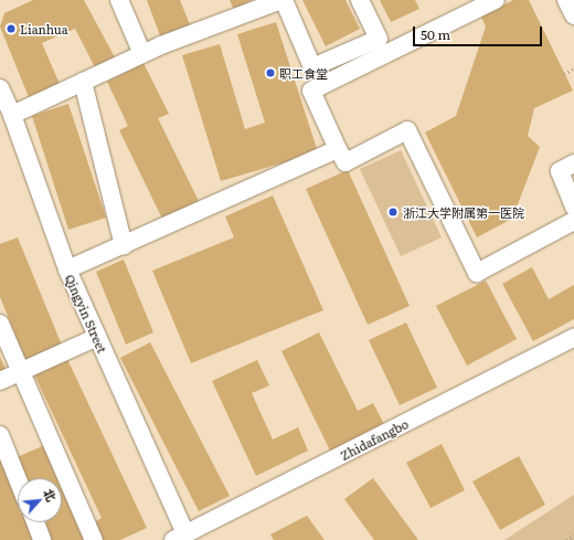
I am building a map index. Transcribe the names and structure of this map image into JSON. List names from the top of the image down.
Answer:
{
  "streets": {
    "street": ["Qingyin Street", "Zhidafangbo"]
  },
  "crossings": [
    ["Qingyin Street", "Zhidafangbo"]
  ],
  "places": ["Lianhua", "职工食堂", "浙江大学附属第一医院"],
  "scale_bar": "50 m",
  "north": "top right"
}
